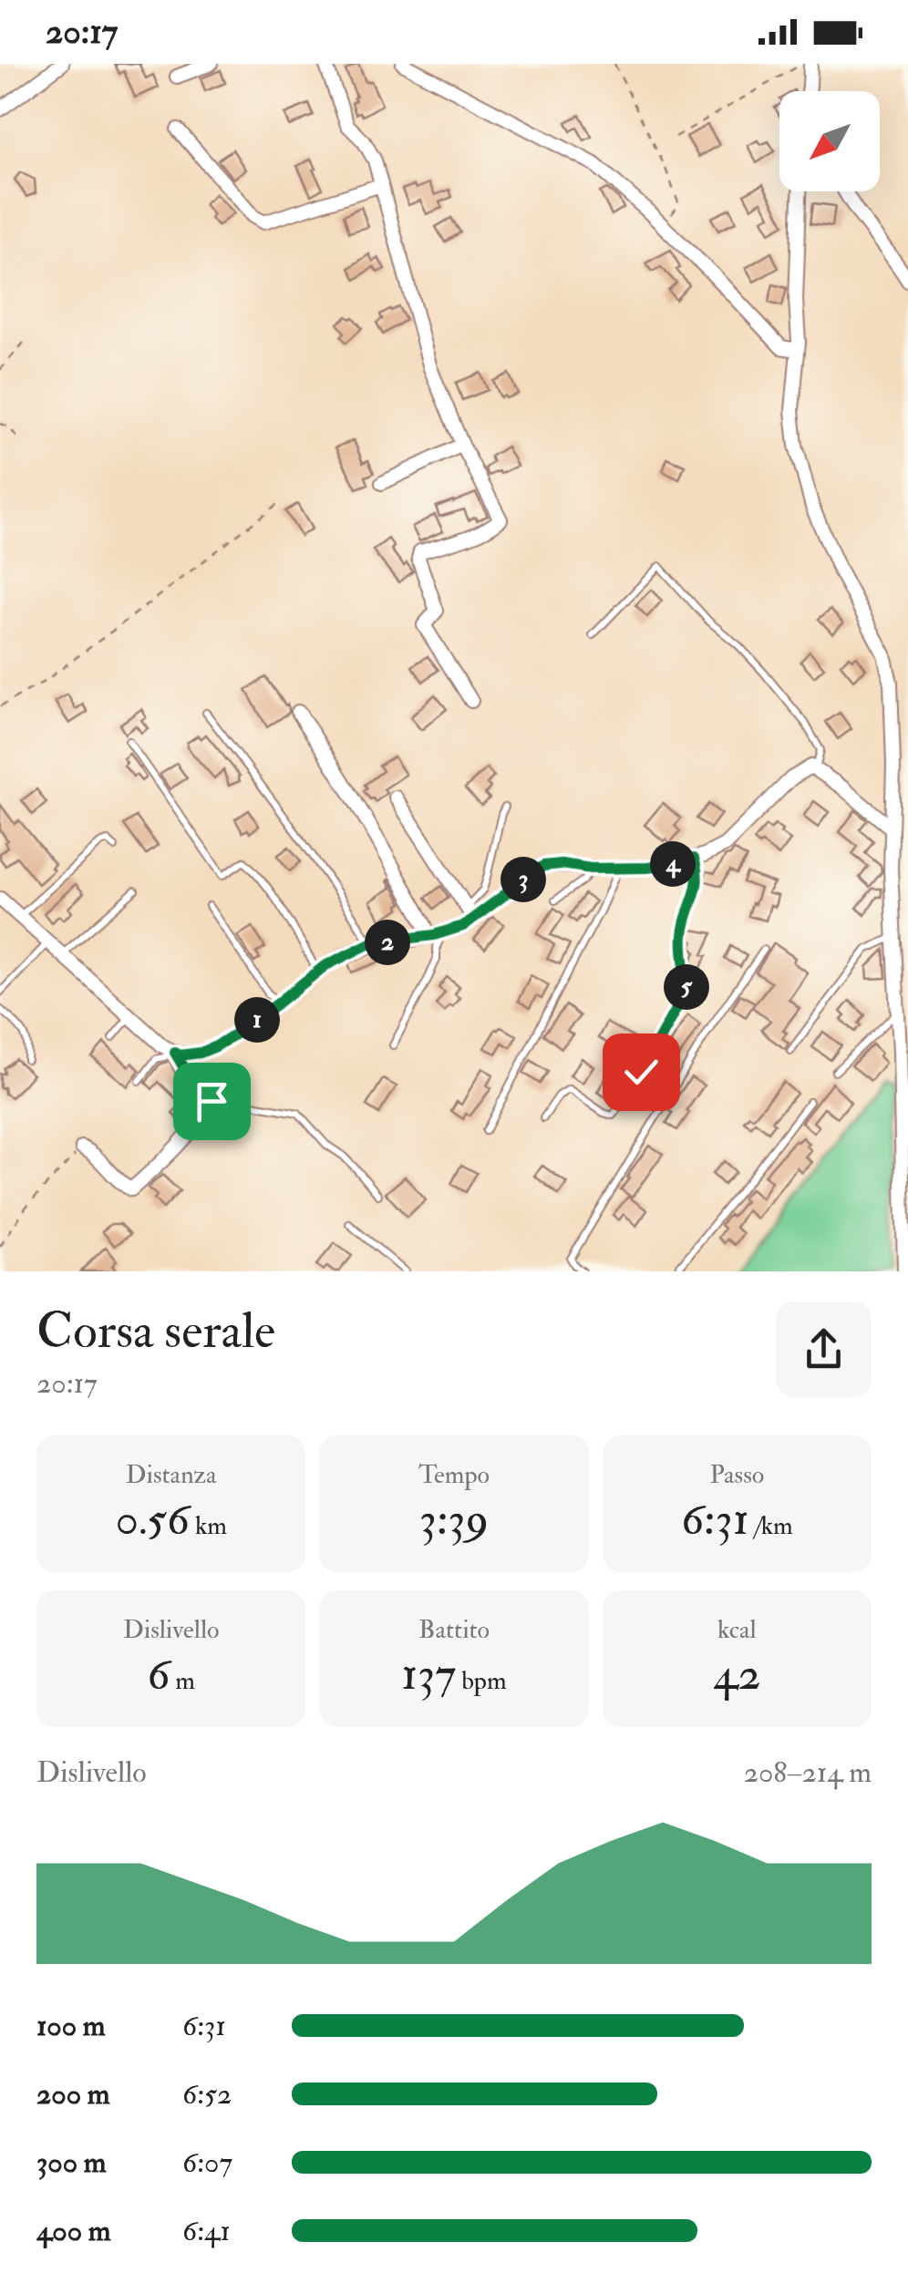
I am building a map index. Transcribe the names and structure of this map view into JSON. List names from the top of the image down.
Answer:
{
  "north": "bottom left",
  "page": {
    "status": "20:17",
    "pins": [
      "4",
      "3",
      "2",
      "5",
      "1"
    ],
    "heading": ["Corsa serale", "20:17"],
    "stats": [
      ["Distanza", "0.56 km"],
      ["Tempo", "3:39"],
      ["Passo", "6:31 /km"],
      ["Dislivello", "6 m"],
      ["Battito", "137 bpm"],
      ["kcal", "42"]
    ],
    "chart": ["Dislivello", "208–214 m"],
    "list": [
      {
        "name": "100 m",
        "note": "6:31"
      },
      {
        "name": "200 m",
        "note": "6:52"
      },
      {
        "name": "300 m",
        "note": "6:07"
      },
      {
        "name": "400 m",
        "note": "6:41"
      }
    ]
  }
}
